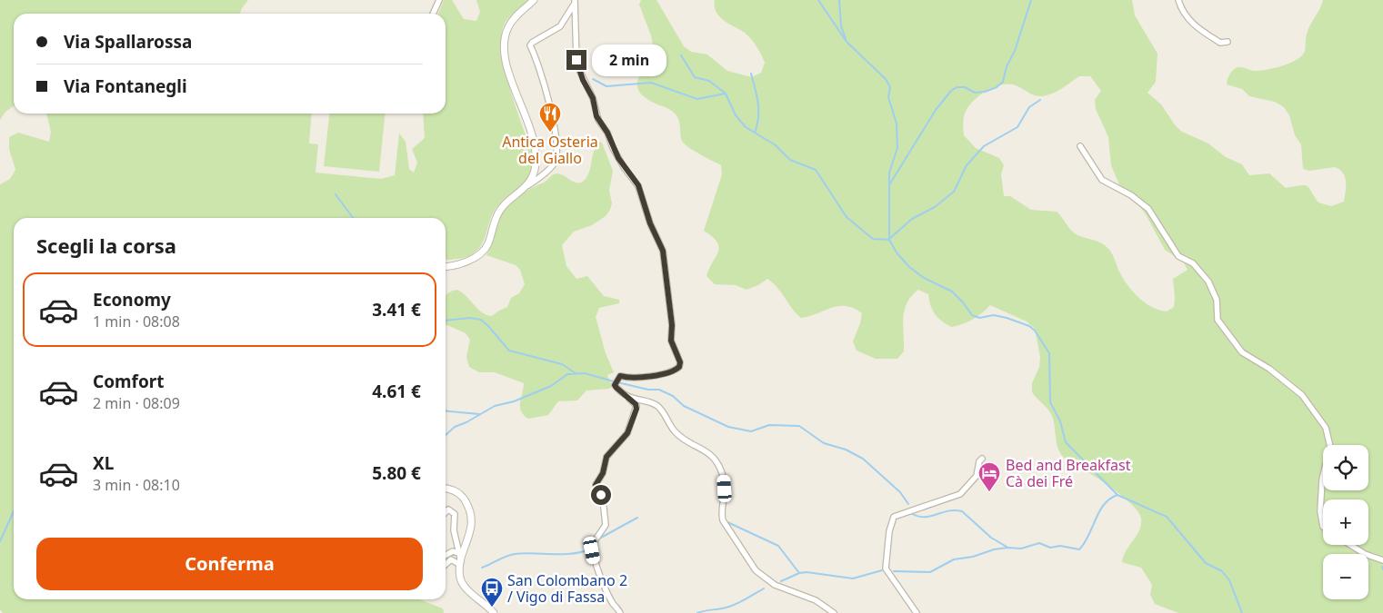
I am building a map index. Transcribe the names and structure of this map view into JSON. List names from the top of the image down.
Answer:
{
  "places": {
    "restaurant": ["Antica Osteria del Giallo"],
    "hotel": ["Bed and Breakfast Cà dei Fré"],
    "bus stop": ["San Colombano 2 / Vigo di Fassa"]
  },
  "page": {
    "banner": ["Via Spallarossa", "Via Fontanegli"],
    "bubble": "2 min",
    "heading": "Scegli la corsa",
    "list": [
      {
        "name": "Economy",
        "note": "1 min · 08:08",
        "value": "3.41 €"
      },
      {
        "name": "Comfort",
        "note": "2 min · 08:09",
        "value": "4.61 €"
      },
      {
        "name": "XL",
        "note": "3 min · 08:10",
        "value": "5.80 €"
      }
    ],
    "map_buttons": ["+", "−"],
    "buttons": "Conferma"
  }
}
